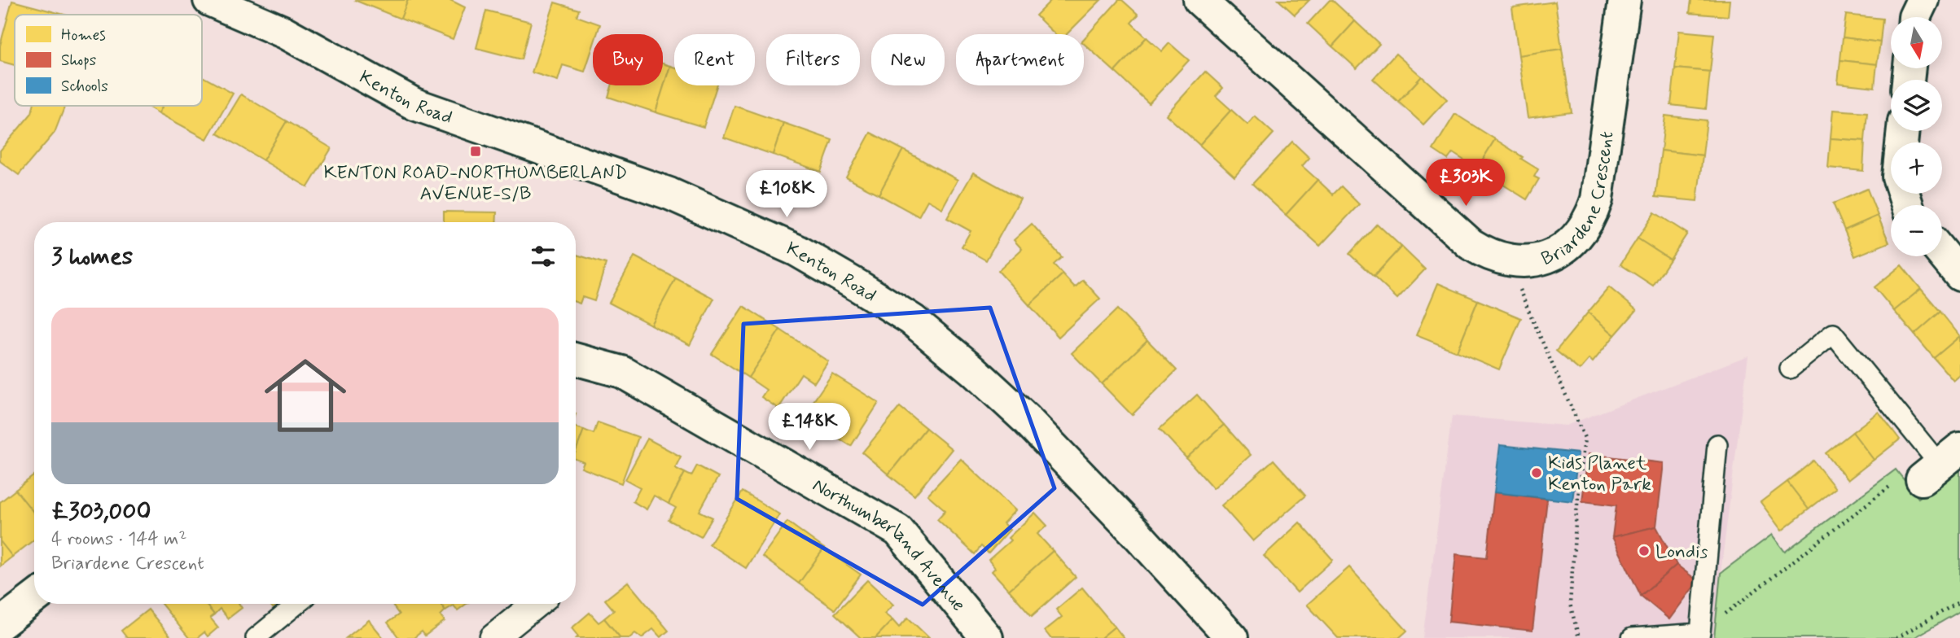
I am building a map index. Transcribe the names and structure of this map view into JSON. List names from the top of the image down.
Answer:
{
  "streets": {
    "street": ["Kenton Road", "Briardene Crescent", "Northumberland Avenue"]
  },
  "places": {
    "transit": ["KENTON ROAD-NORTHUMBERLAND AVENUE-S/B"],
    "other": ["Kids Planet Kenton Park", "Londis"]
  },
  "legend": ["Homes", "Shops", "Schools"],
  "north": "bottom",
  "page": {
    "map_buttons": ["+", "−"],
    "chip": [
      "Buy",
      "Rent",
      "Filters",
      "New",
      "Apartment"
    ],
    "price": ["£303K", "£108K", "£148K"],
    "heading": "3 homes",
    "list": [
      {
        "name": "£303,000",
        "note": "4 rooms · 144 m² · Briardene Crescent"
      }
    ]
  }
}
